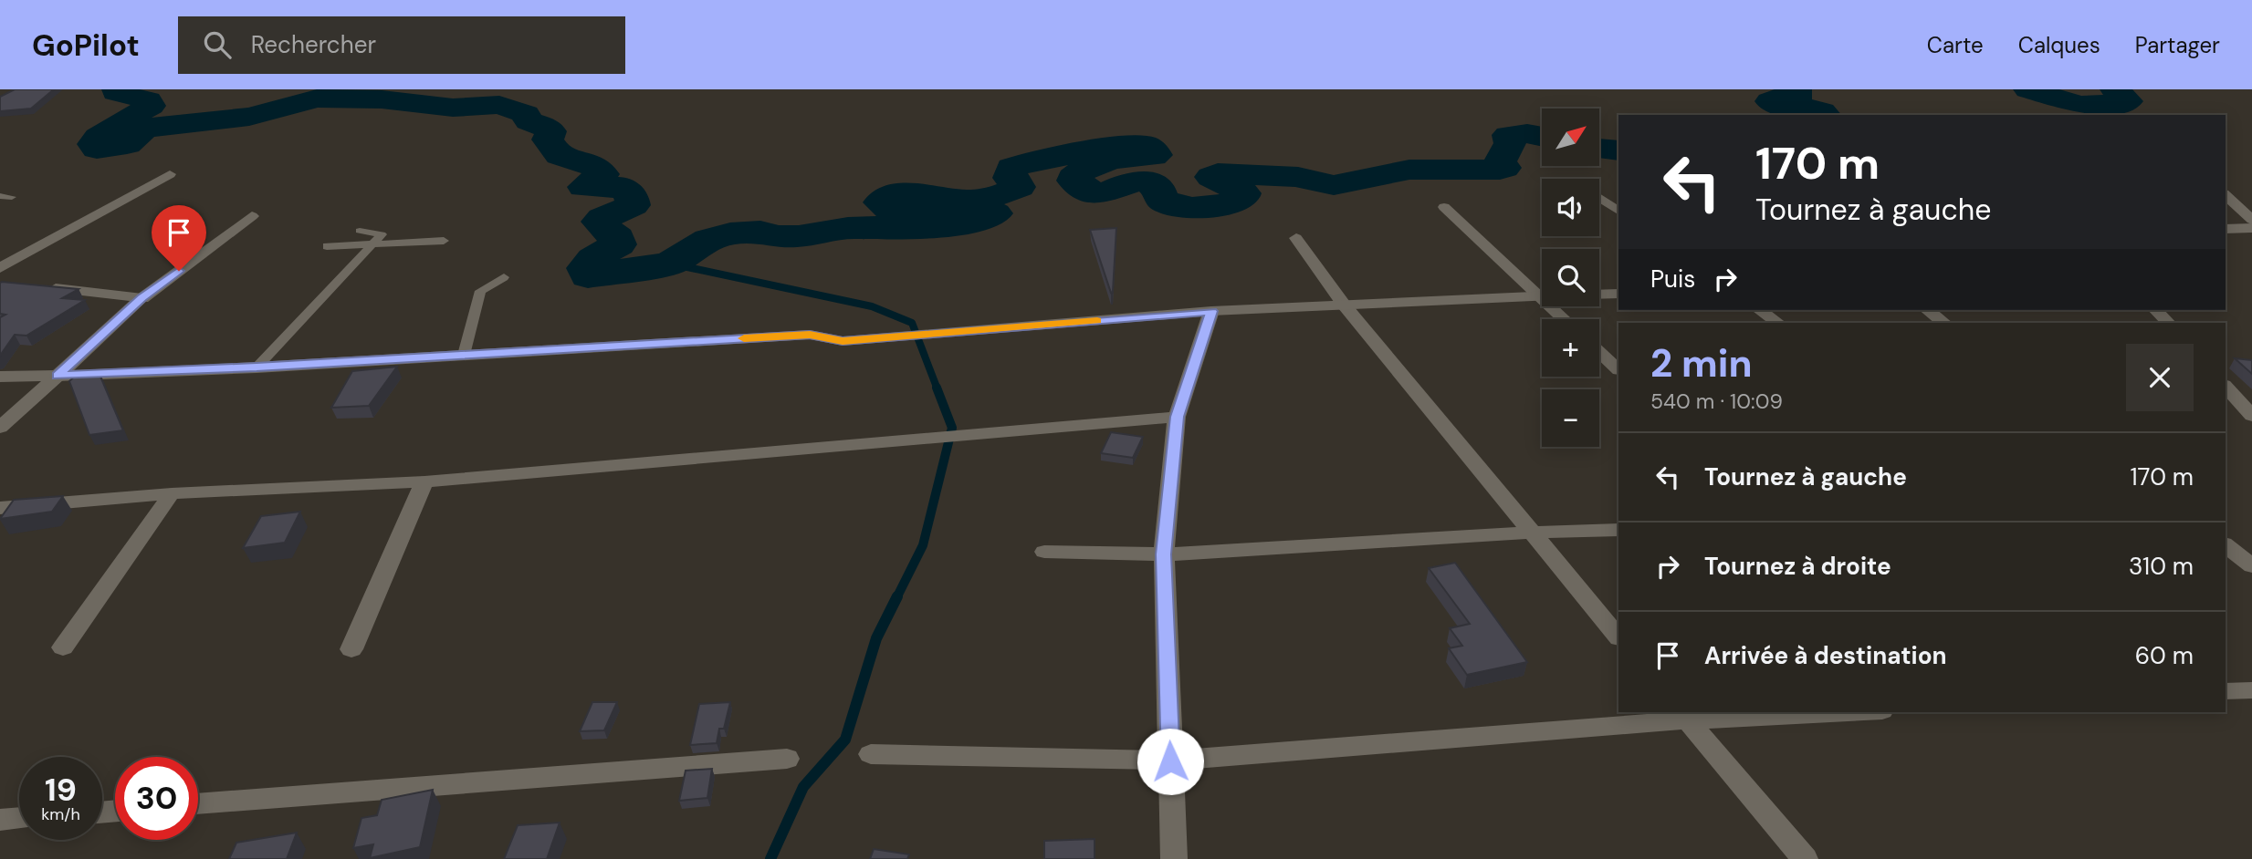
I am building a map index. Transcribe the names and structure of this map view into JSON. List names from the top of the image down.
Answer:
{
  "north": "top right",
  "page": {
    "header": "GoPilot",
    "search": "Rechercher",
    "nav": ["Carte", "Calques", "Partager"],
    "map_buttons": ["+", "−"],
    "turn": ["170 m", "Tournez à gauche"],
    "then": "Puis",
    "heading": ["2 min", "540 m · 10:09"],
    "list": [
      {
        "name": "Tournez à gauche",
        "value": "170 m"
      },
      {
        "name": "Tournez à droite",
        "value": "310 m"
      },
      {
        "name": "Arrivée à destination",
        "value": "60 m"
      }
    ],
    "speed": "19 km/h",
    "limit": "30"
  }
}
